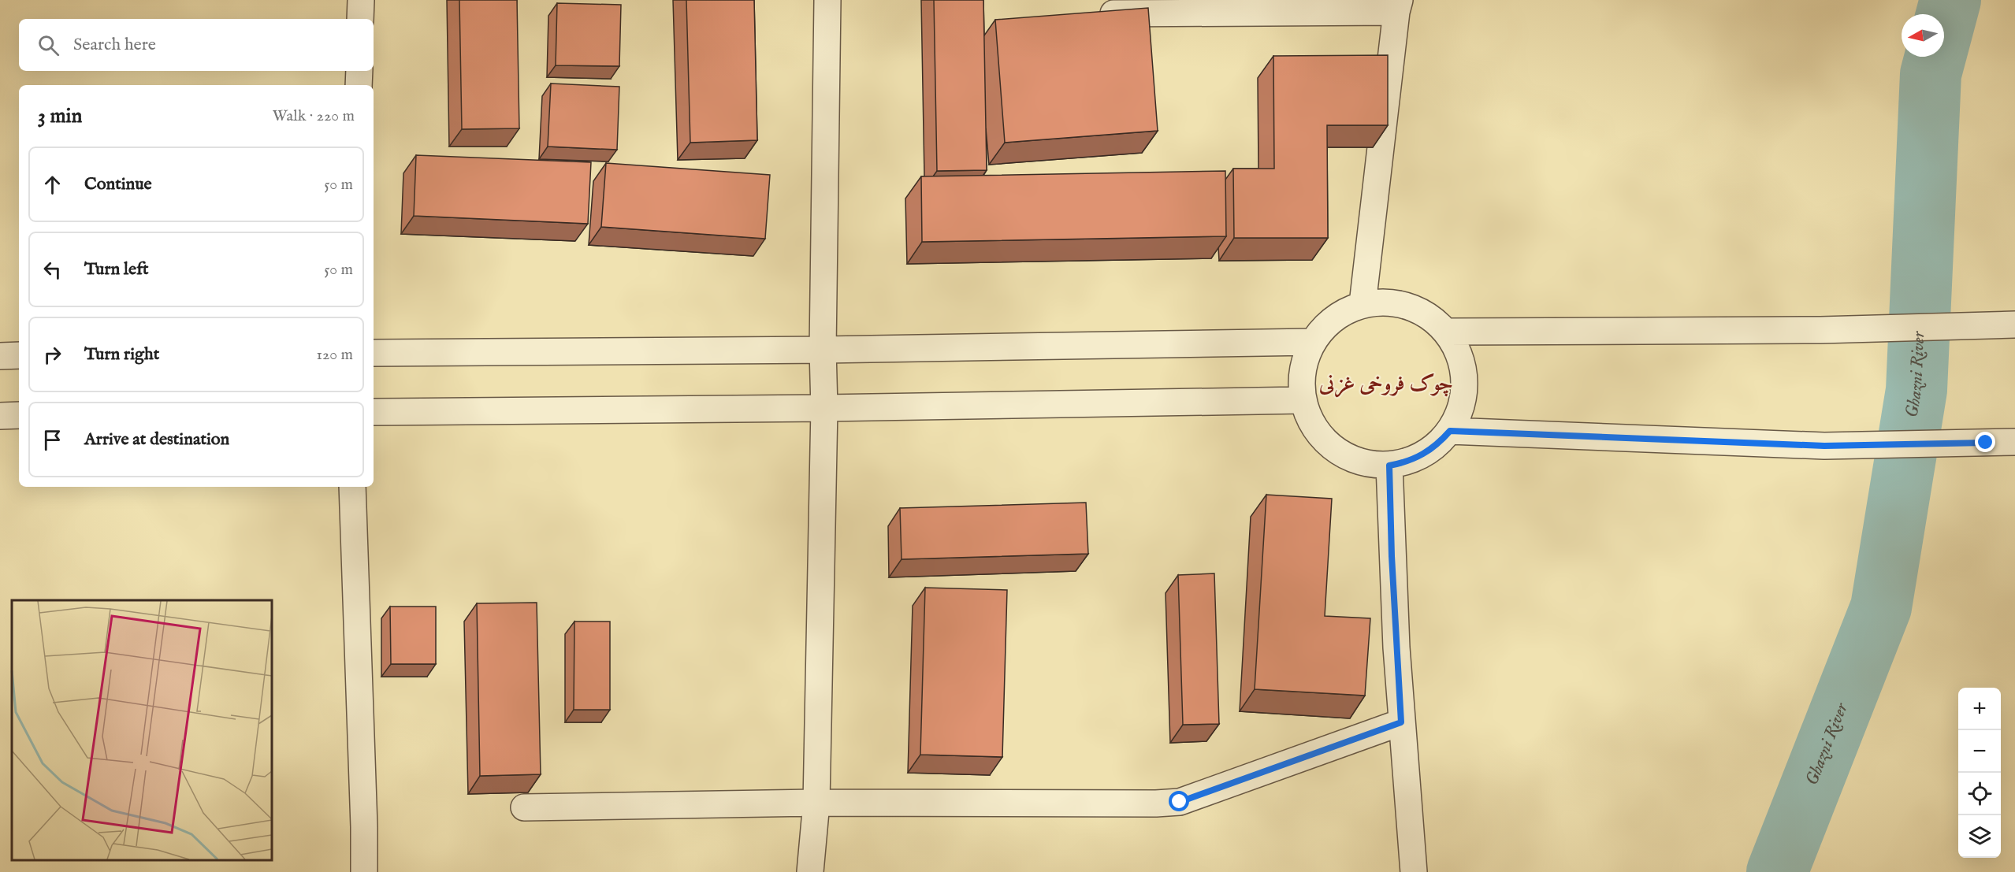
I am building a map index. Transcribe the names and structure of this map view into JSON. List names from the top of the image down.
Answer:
{
  "districts": ["چوک فروخی غزنی"],
  "water": ["Ghazni River"],
  "north": "left",
  "page": {
    "search": "Search here",
    "heading": ["3 min", "Walk · 220 m"],
    "list": [
      ["Continue", "50 m"],
      ["Turn left", "50 m"],
      ["Turn right", "120 m"],
      "Arrive at destination"
    ],
    "map_buttons": ["+", "−"]
  }
}
